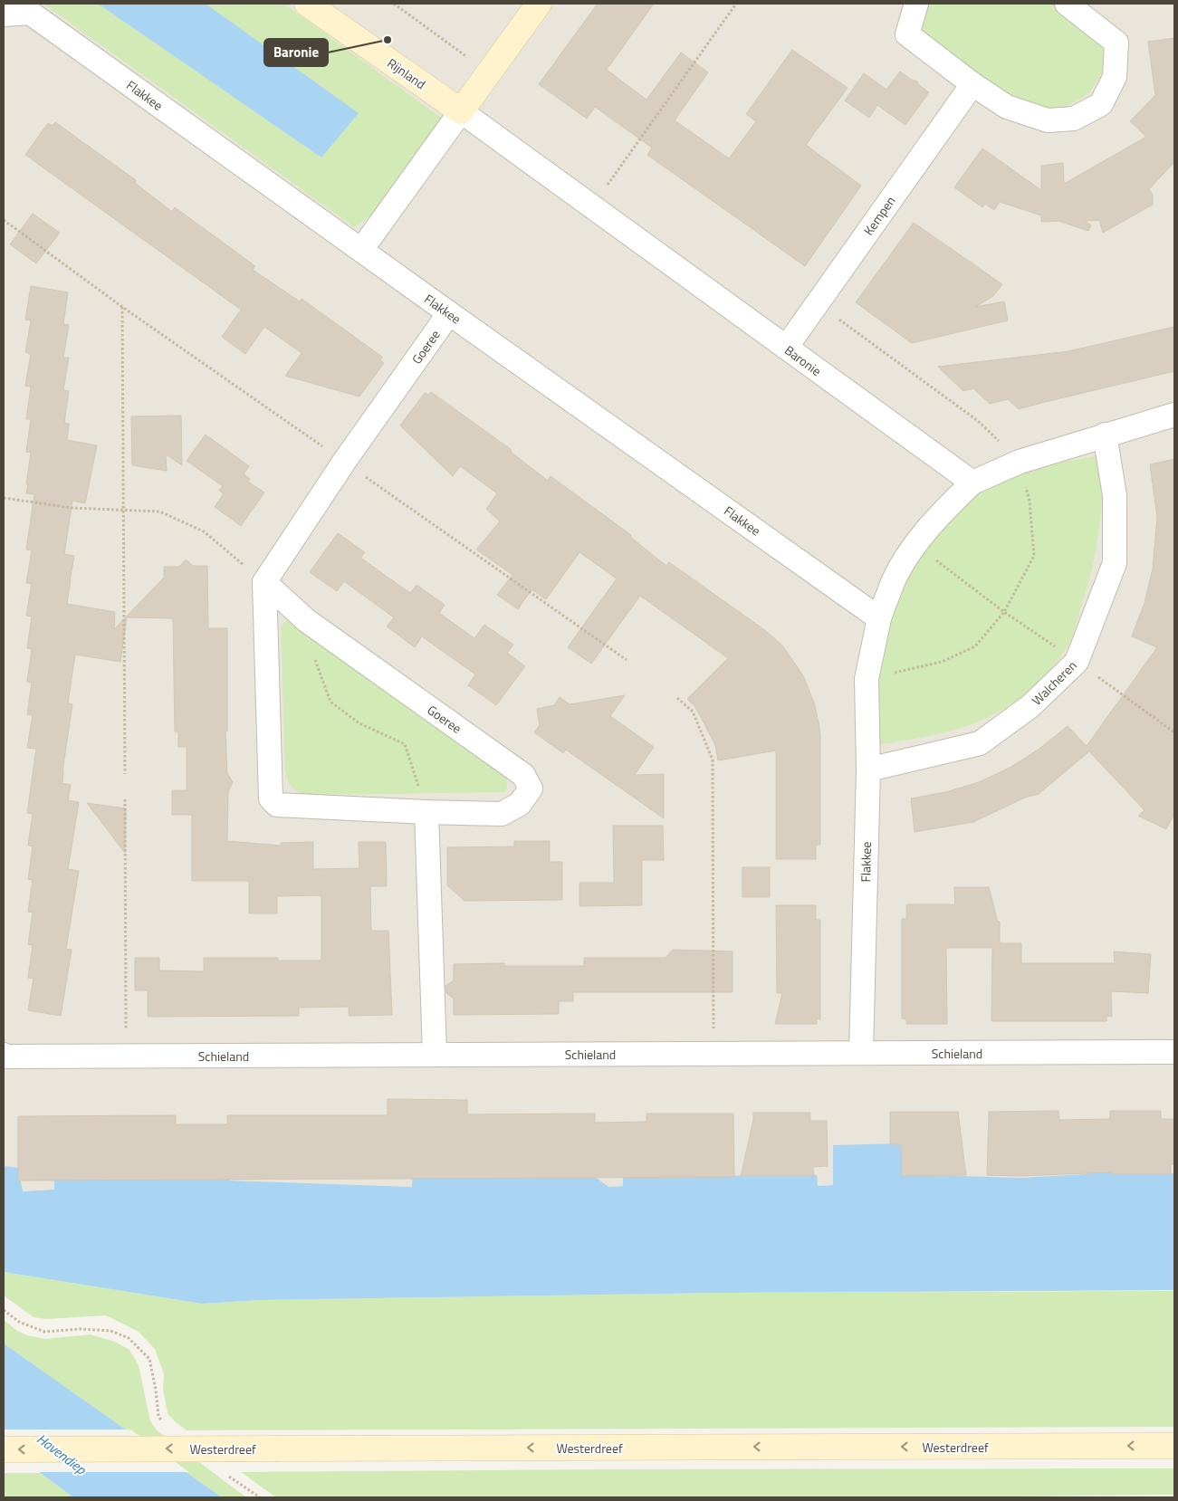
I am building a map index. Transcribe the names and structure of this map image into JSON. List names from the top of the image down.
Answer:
{
  "streets": {
    "main road": ["Rijnland", "Westerdreef"],
    "street": [
      "Flakkee",
      "Kempen",
      "Goeree",
      "Baronie",
      "Walcheren",
      "Schieland"
    ]
  },
  "crossings": [
    ["Rijnland", "Baronie"],
    ["Flakkee", "Goeree"],
    ["Flakkee", "Baronie"],
    ["Flakkee", "Walcheren"],
    ["Flakkee", "Schieland"],
    ["Kempen", "Baronie"]
  ],
  "one_way": ["Westerdreef"],
  "water": ["Havendiep"],
  "places": ["Baronie"]
}
